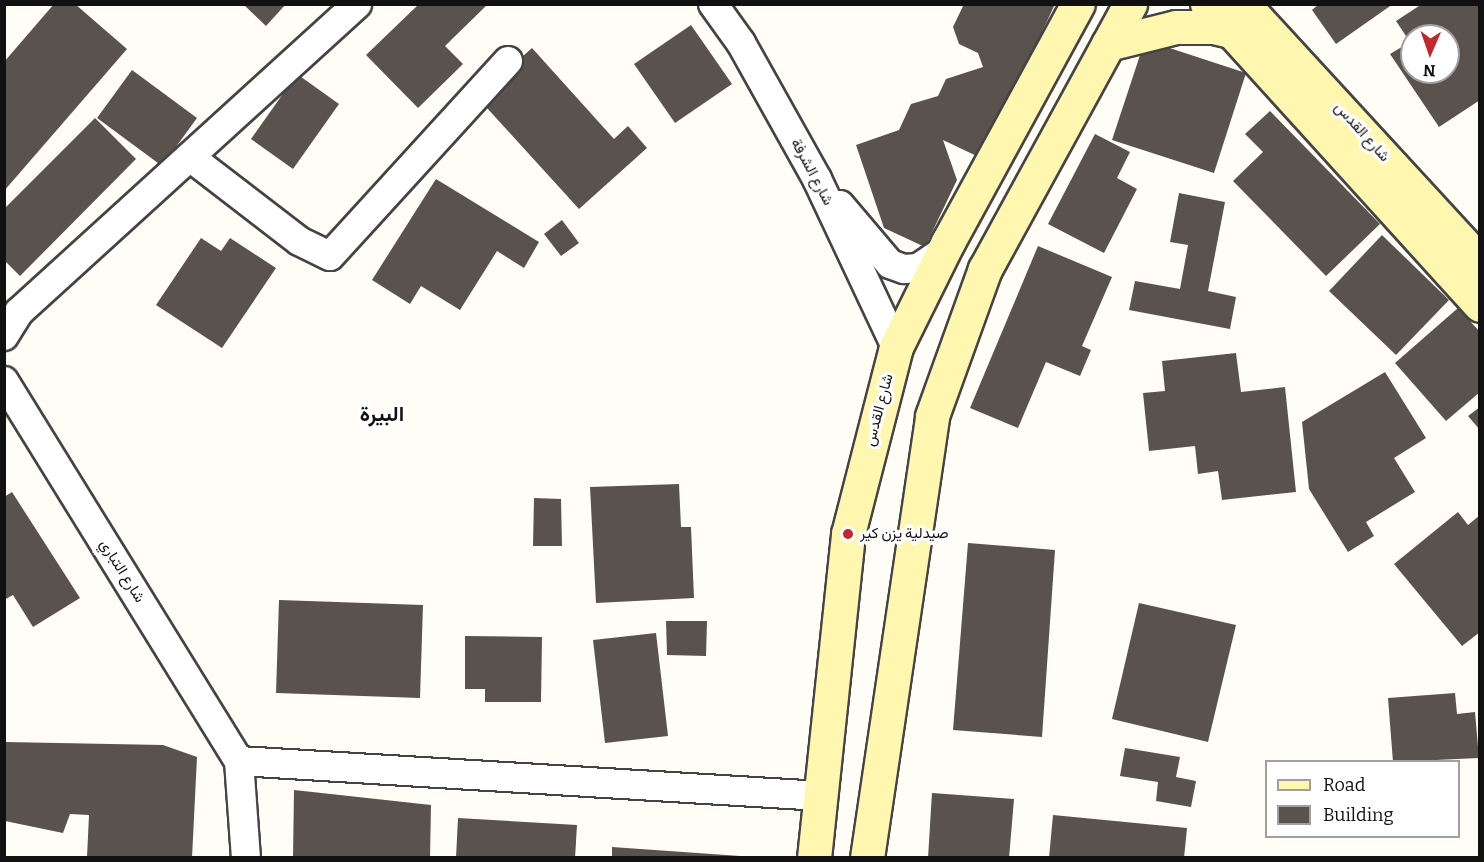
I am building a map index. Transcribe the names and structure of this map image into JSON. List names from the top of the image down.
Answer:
{
  "streets": {
    "main road": ["شارع القدس"],
    "street": ["شارع الشرفة", "شارع التباري"]
  },
  "crossings": [
    ["شارع القدس", "شارع الشرفة"]
  ],
  "districts": ["البيرة"],
  "places": ["صيدلية يزن كير"],
  "legend": ["Road", "Building"],
  "north": "bottom"
}
